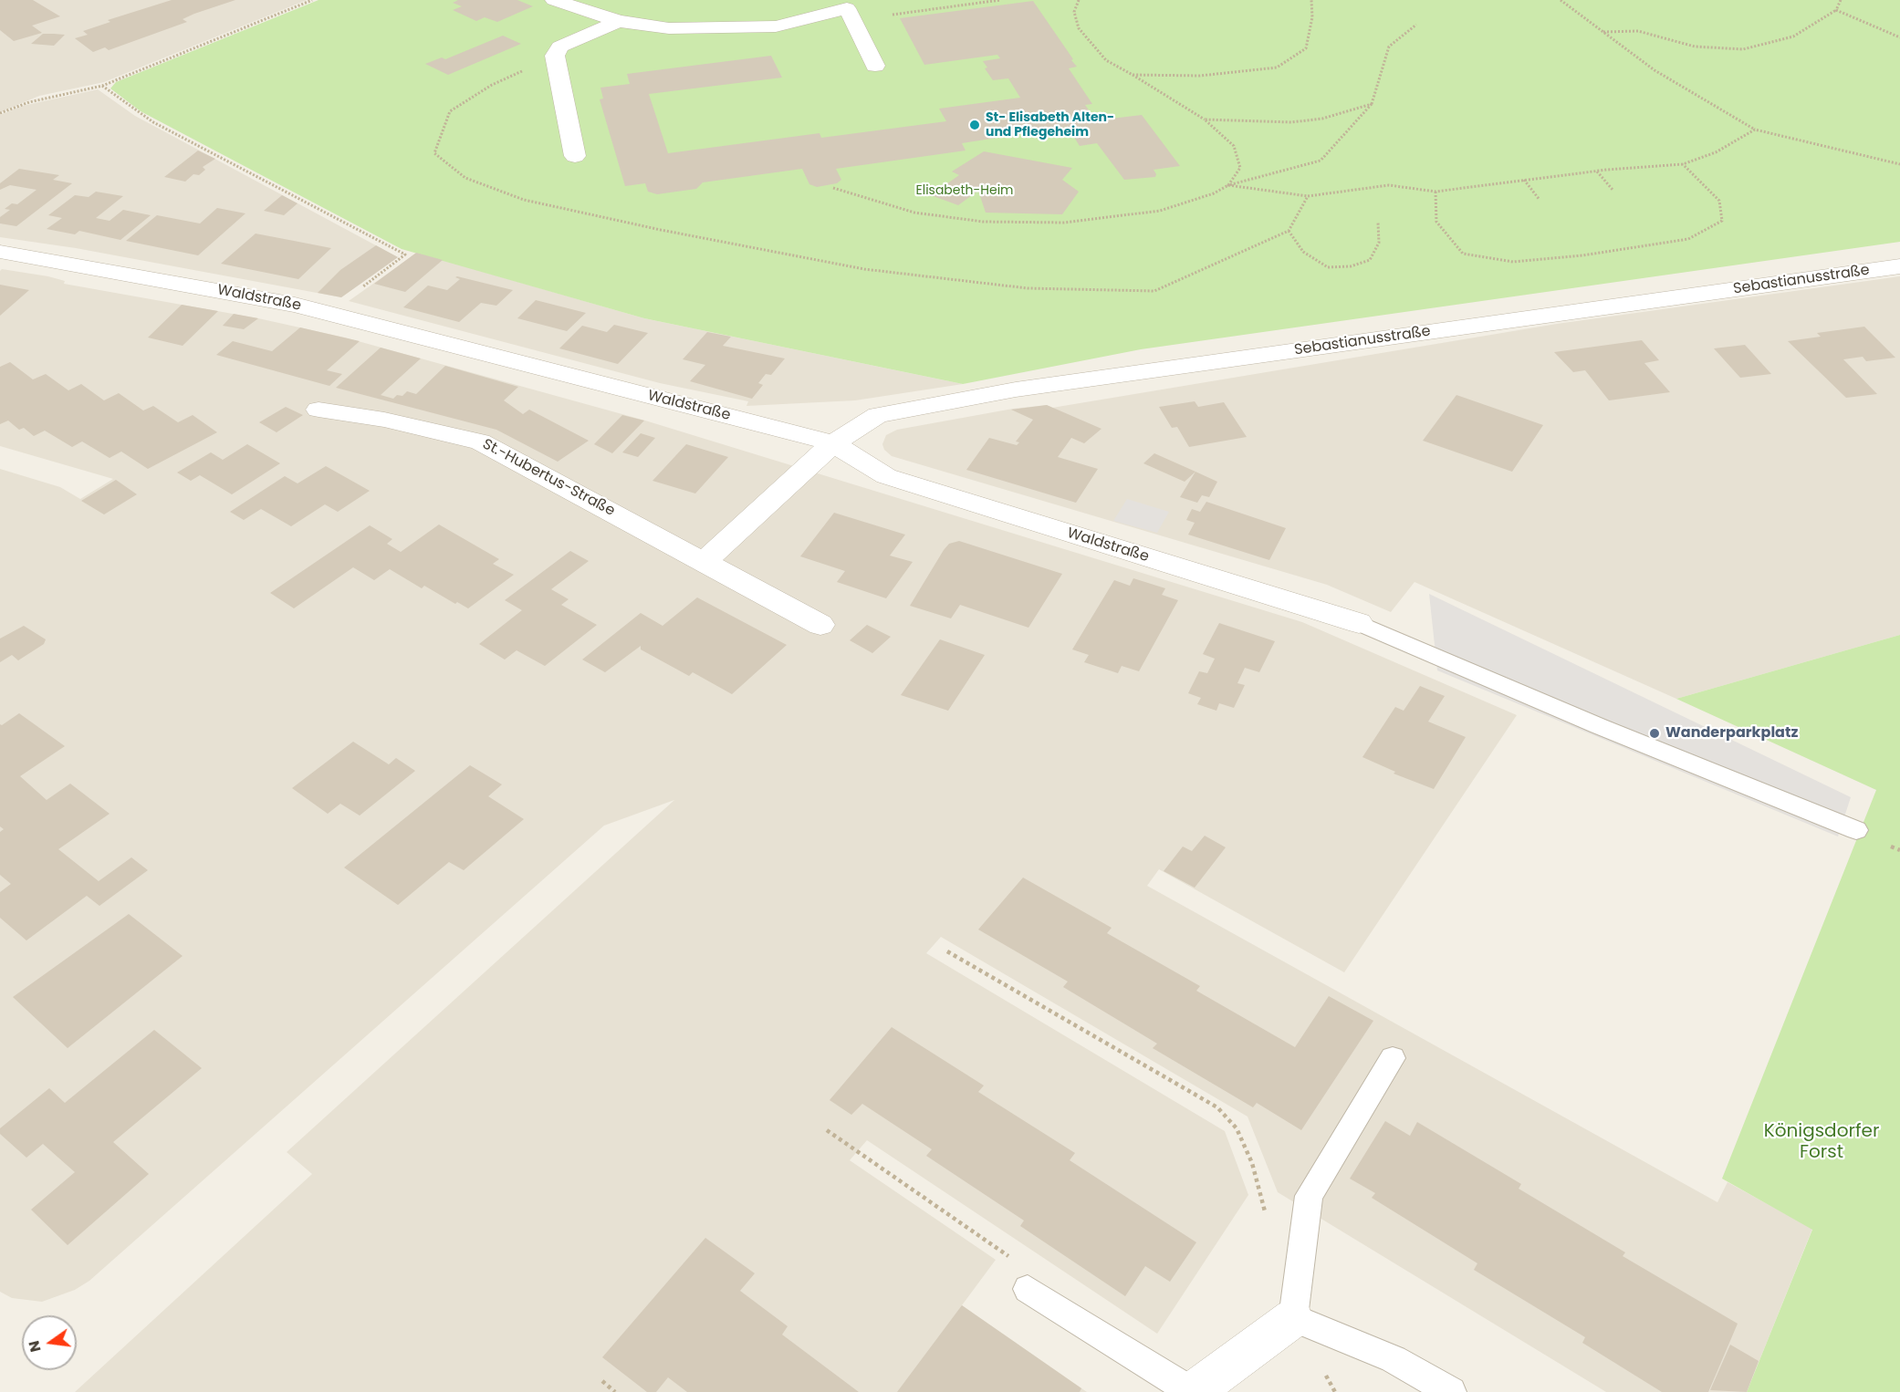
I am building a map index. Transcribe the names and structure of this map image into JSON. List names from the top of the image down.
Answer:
{
  "streets": {
    "street": ["Sebastianusstraße", "Waldstraße", "St.-Hubertus-Straße"]
  },
  "crossings": [
    ["Sebastianusstraße", "Waldstraße"]
  ],
  "parks": ["Elisabeth-Heim", "Königsdorfer Forst"],
  "places": ["St- Elisabeth Alten- und Pflegeheim", "Wanderparkplatz"],
  "north": "left"
}
